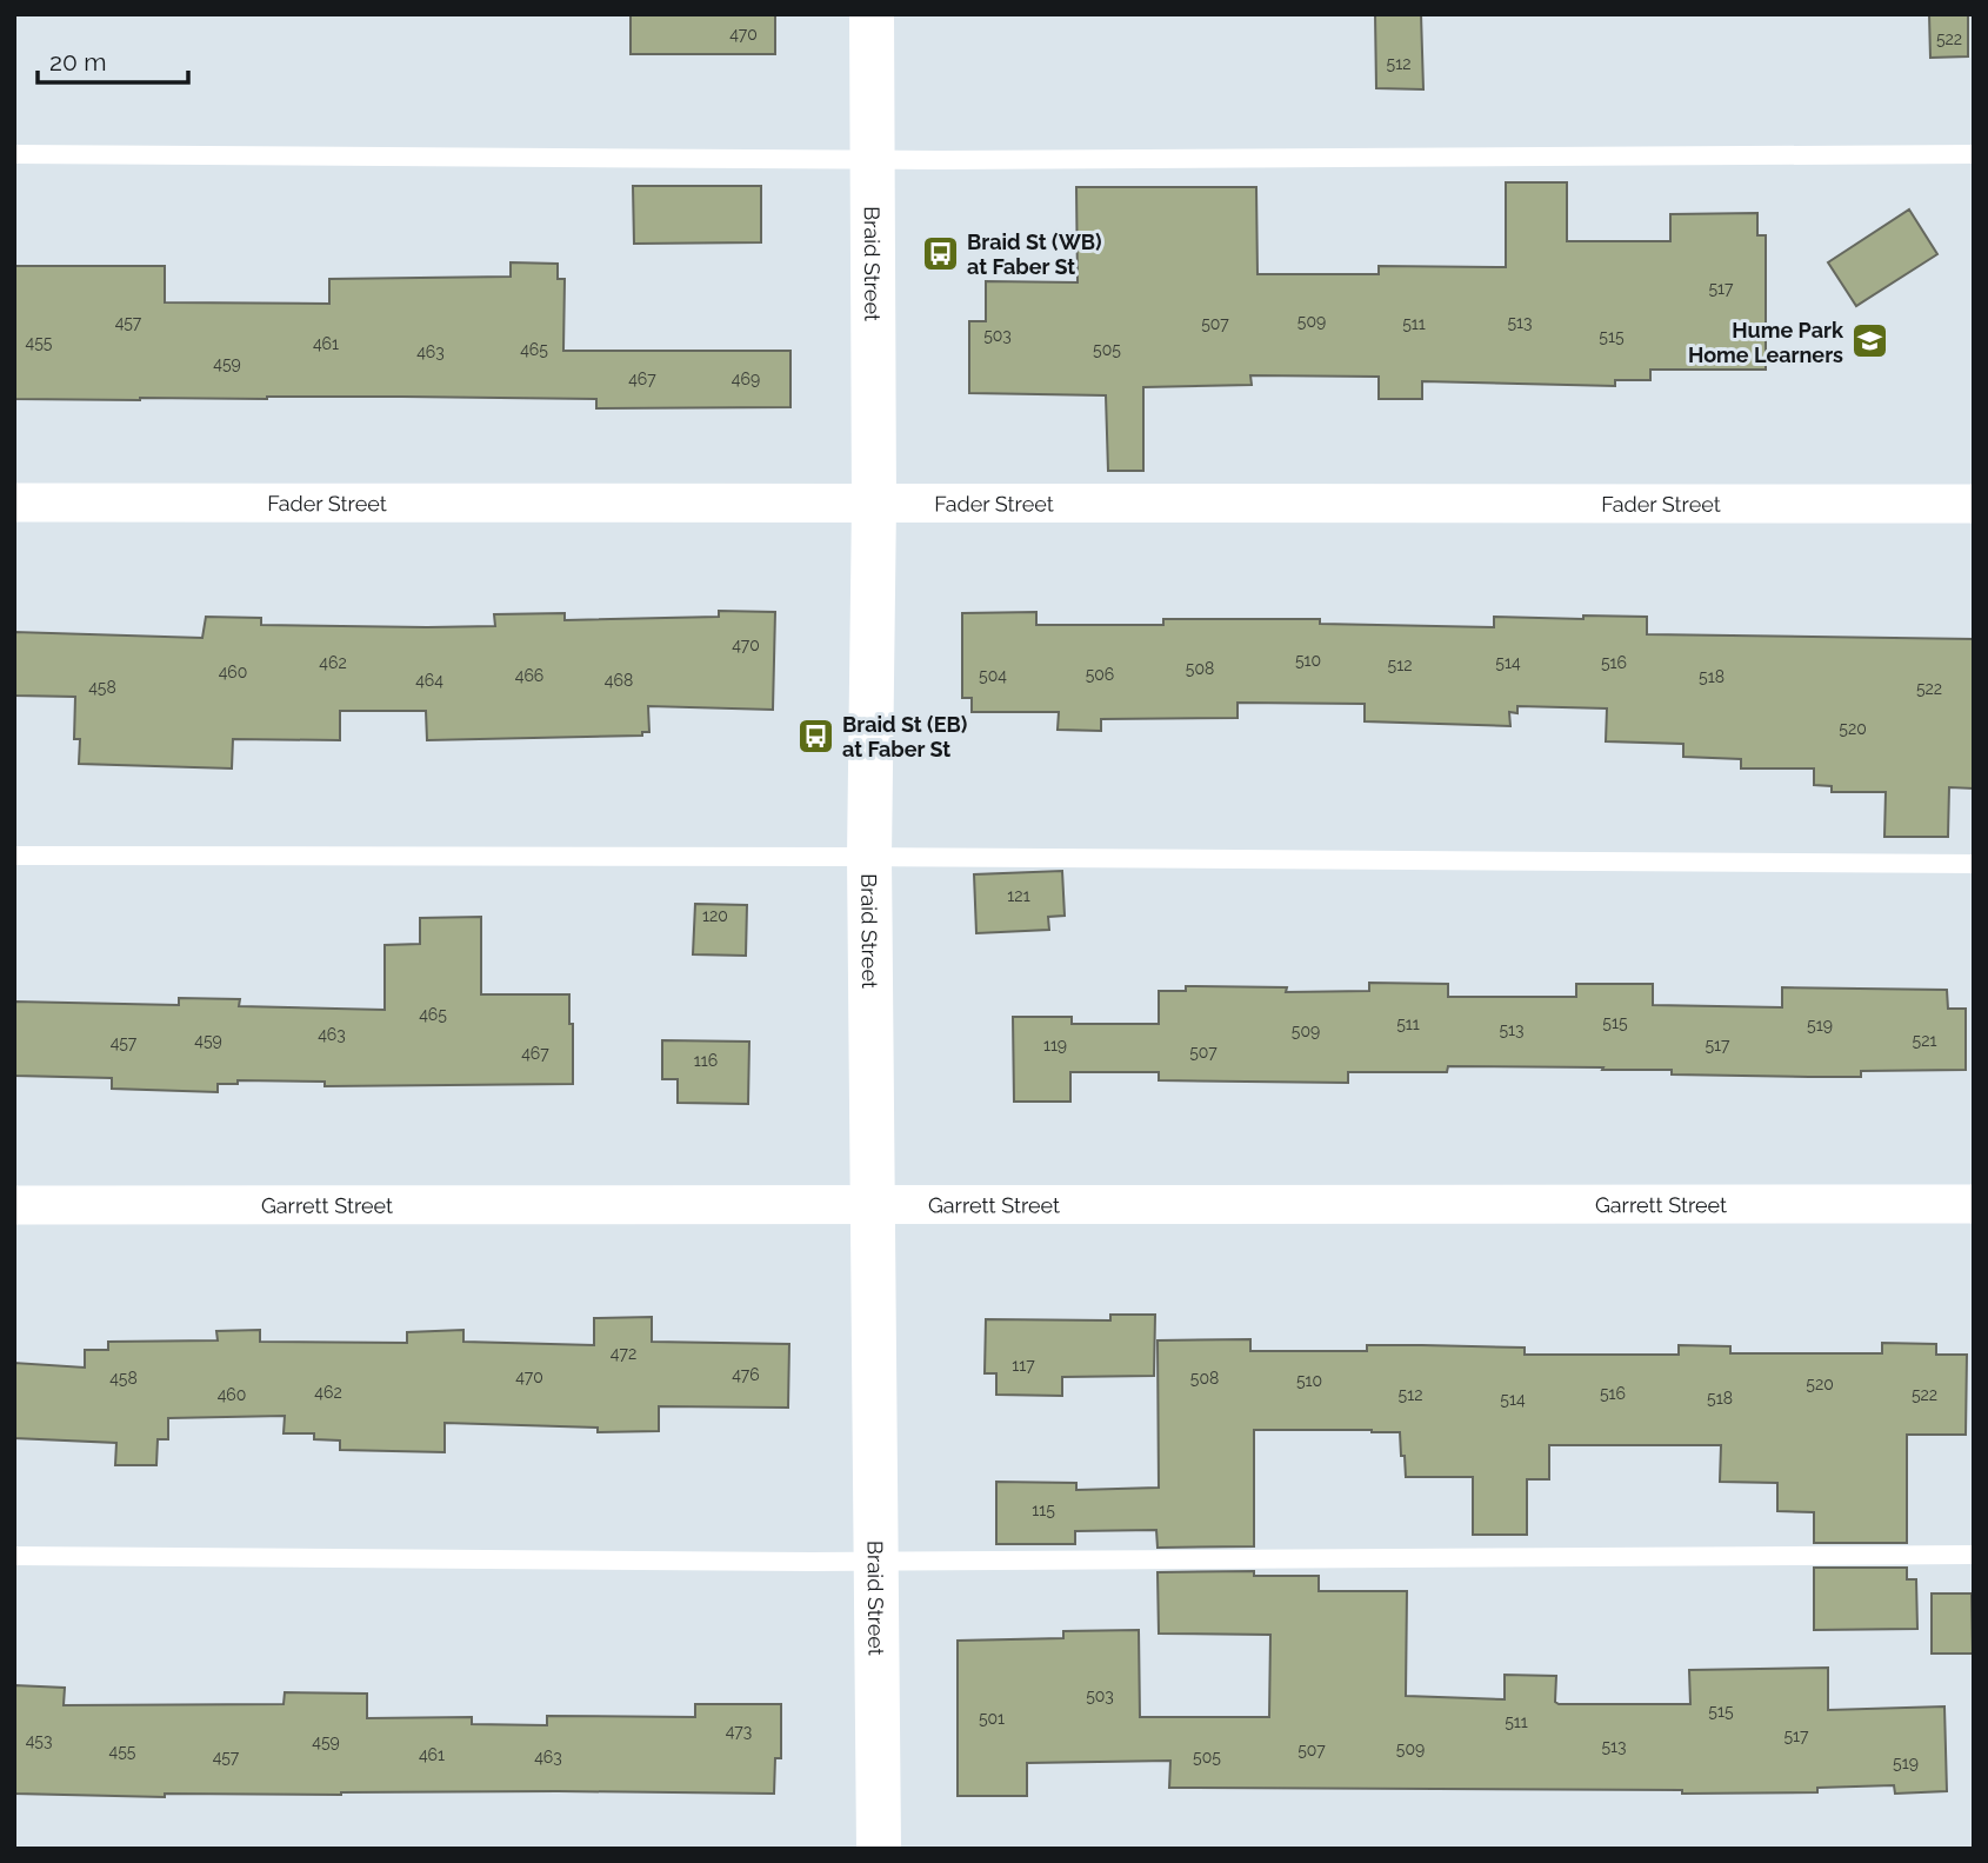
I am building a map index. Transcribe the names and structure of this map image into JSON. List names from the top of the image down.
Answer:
{
  "streets": {
    "main road": ["Braid Street"],
    "street": ["Fader Street", "Garrett Street"]
  },
  "crossings": [
    ["Braid Street", "Fader Street"],
    ["Braid Street", "Garrett Street"]
  ],
  "places": {
    "bus stop": ["Braid St (WB) at Faber St", "Braid St (EB) at Faber St"],
    "school or university": ["Hume Park Home Learners"]
  },
  "house_numbers": [
    "470",
    "522",
    "512",
    "517",
    "509",
    "457",
    "513",
    "507",
    "511",
    "503",
    "515",
    "455",
    "461",
    "465",
    "505",
    "463",
    "459",
    "467",
    "469",
    "470",
    "510",
    "462",
    "514",
    "516",
    "512",
    "508",
    "460",
    "506",
    "466",
    "504",
    "518",
    "464",
    "468",
    "458",
    "522",
    "520",
    "121",
    "120",
    "465",
    "515",
    "511",
    "519",
    "513",
    "509",
    "463",
    "459",
    "521",
    "457",
    "119",
    "517",
    "507",
    "467",
    "116",
    "472",
    "117",
    "476",
    "470",
    "458",
    "508",
    "510",
    "520",
    "462",
    "516",
    "460",
    "512",
    "522",
    "518",
    "514",
    "115",
    "503",
    "515",
    "501",
    "511",
    "473",
    "517",
    "453",
    "459",
    "513",
    "509",
    "507",
    "455",
    "461",
    "457",
    "463",
    "505",
    "519"
  ],
  "scale_bar": "20 m"
}
